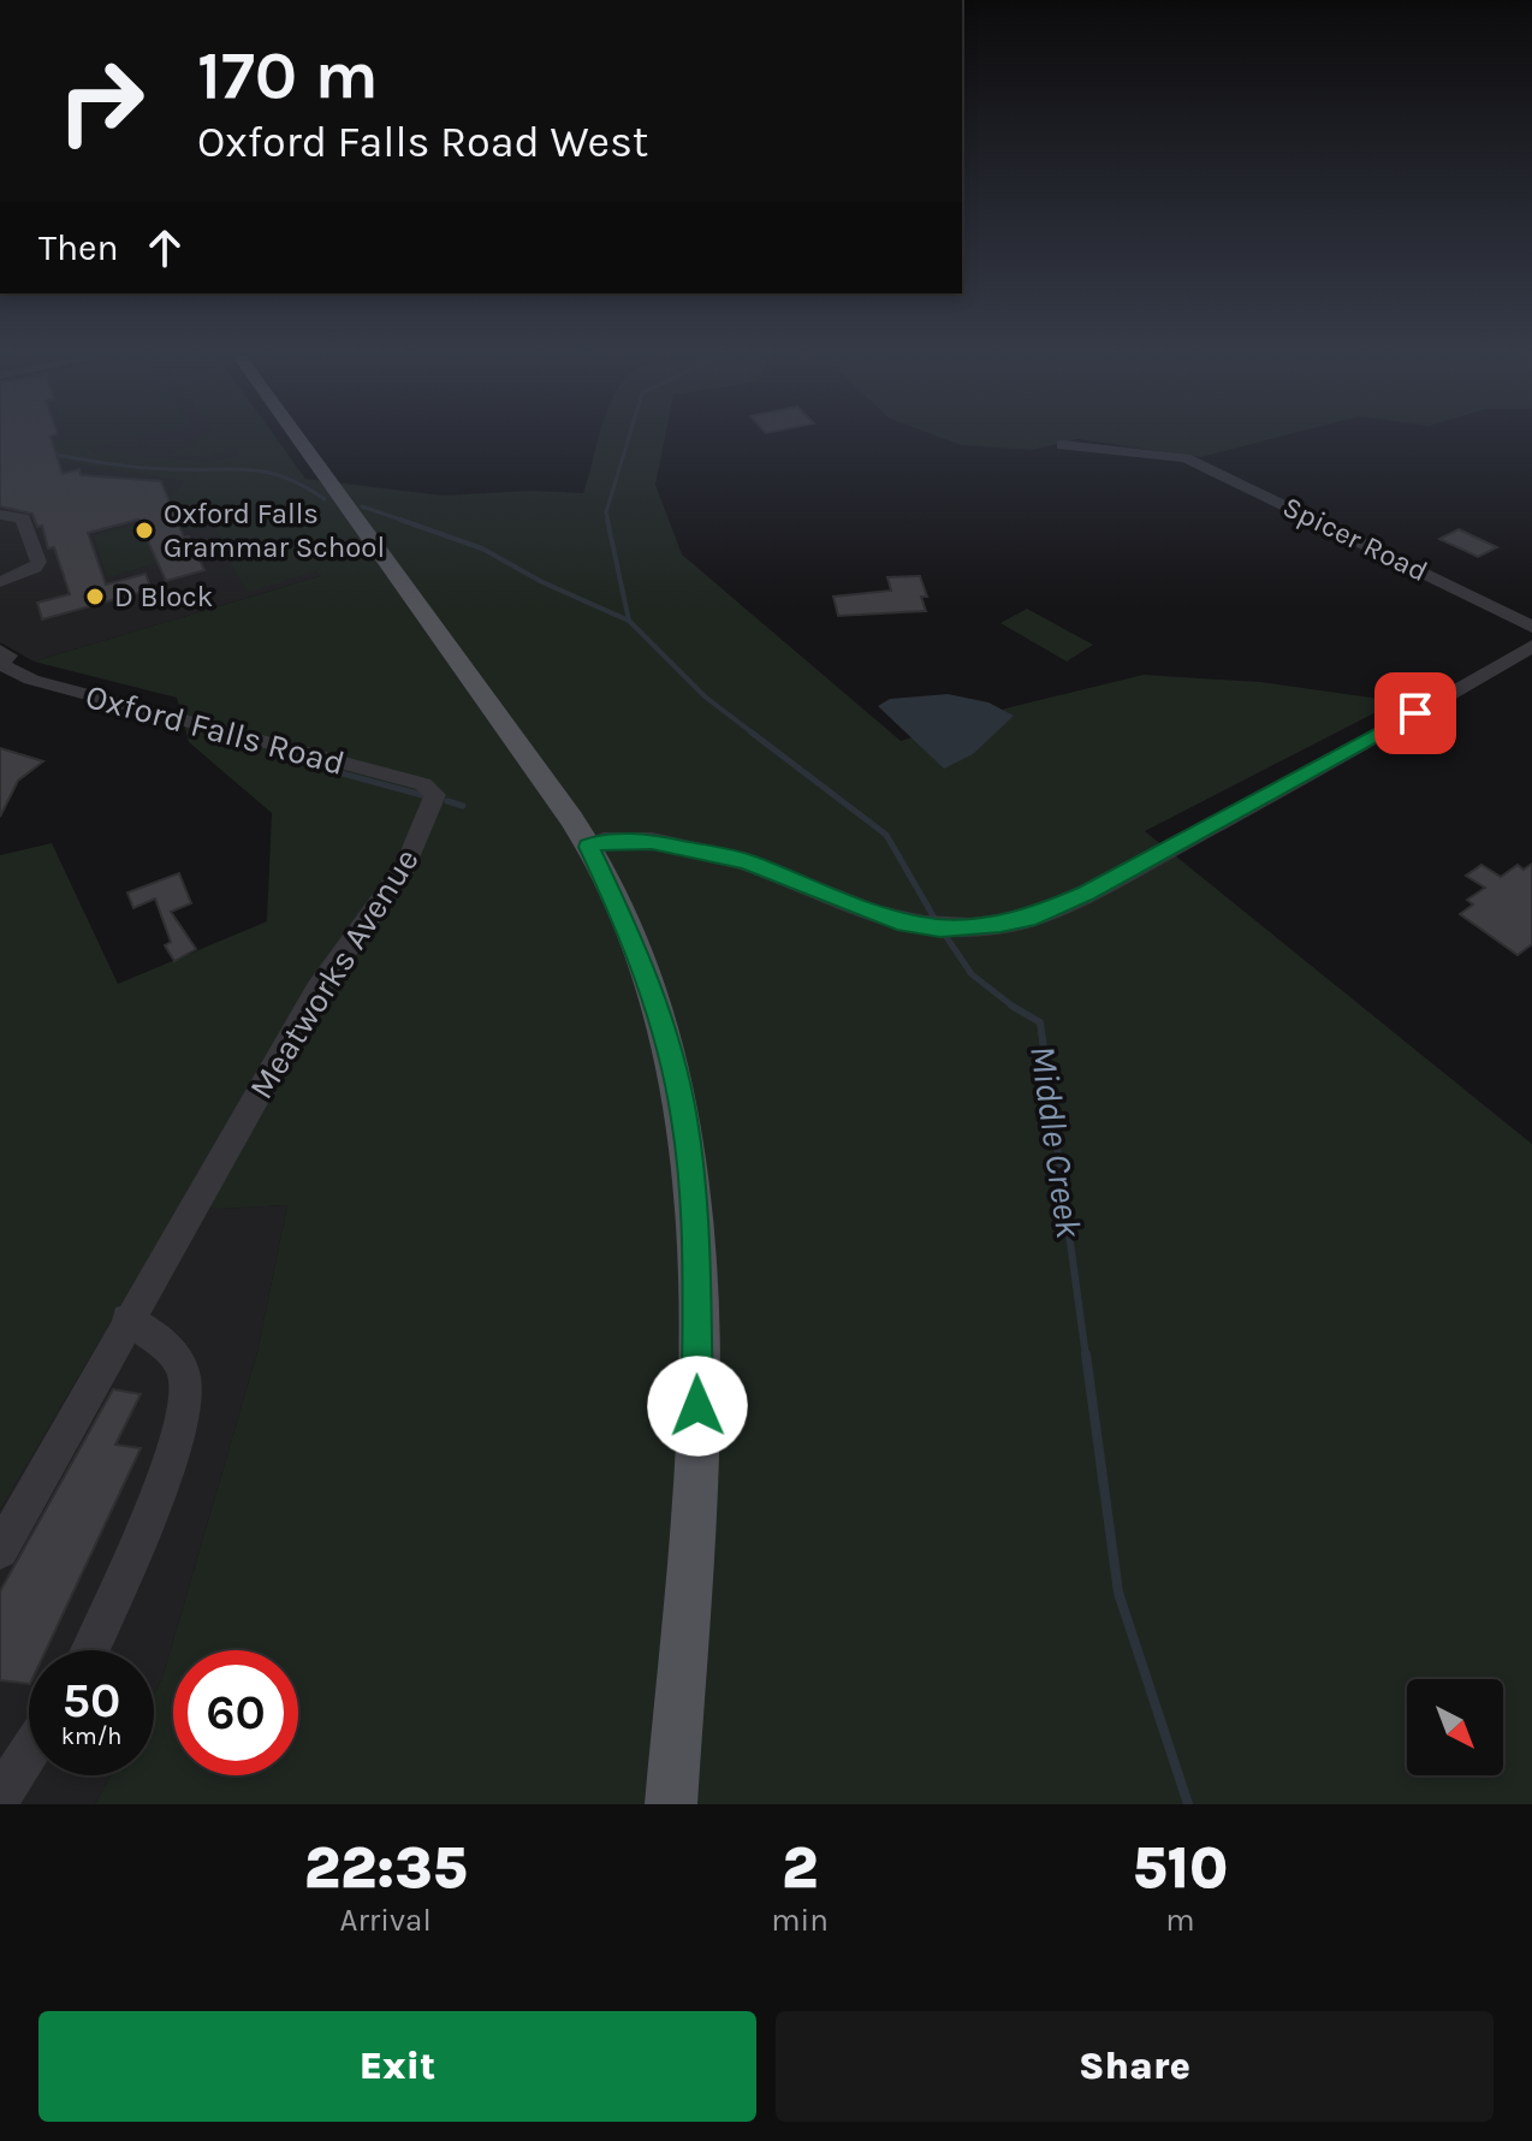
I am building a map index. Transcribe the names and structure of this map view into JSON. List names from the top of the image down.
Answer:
{
  "streets": {
    "street": ["Spicer Road", "Oxford Falls Road", "Meatworks Avenue"]
  },
  "crossings": [
    ["Oxford Falls Road", "Meatworks Avenue"]
  ],
  "water": ["Middle Creek"],
  "places": ["Oxford Falls Grammar School", "D Block"],
  "north": "bottom right",
  "page": {
    "turn": ["170 m", "Oxford Falls Road West"],
    "then": "Then",
    "speed": "50 km/h",
    "limit": "60",
    "eta": [
      "22:35",
      "Arrival",
      "2",
      "min",
      "510",
      "m"
    ],
    "buttons": ["Exit", "Share"]
  }
}
